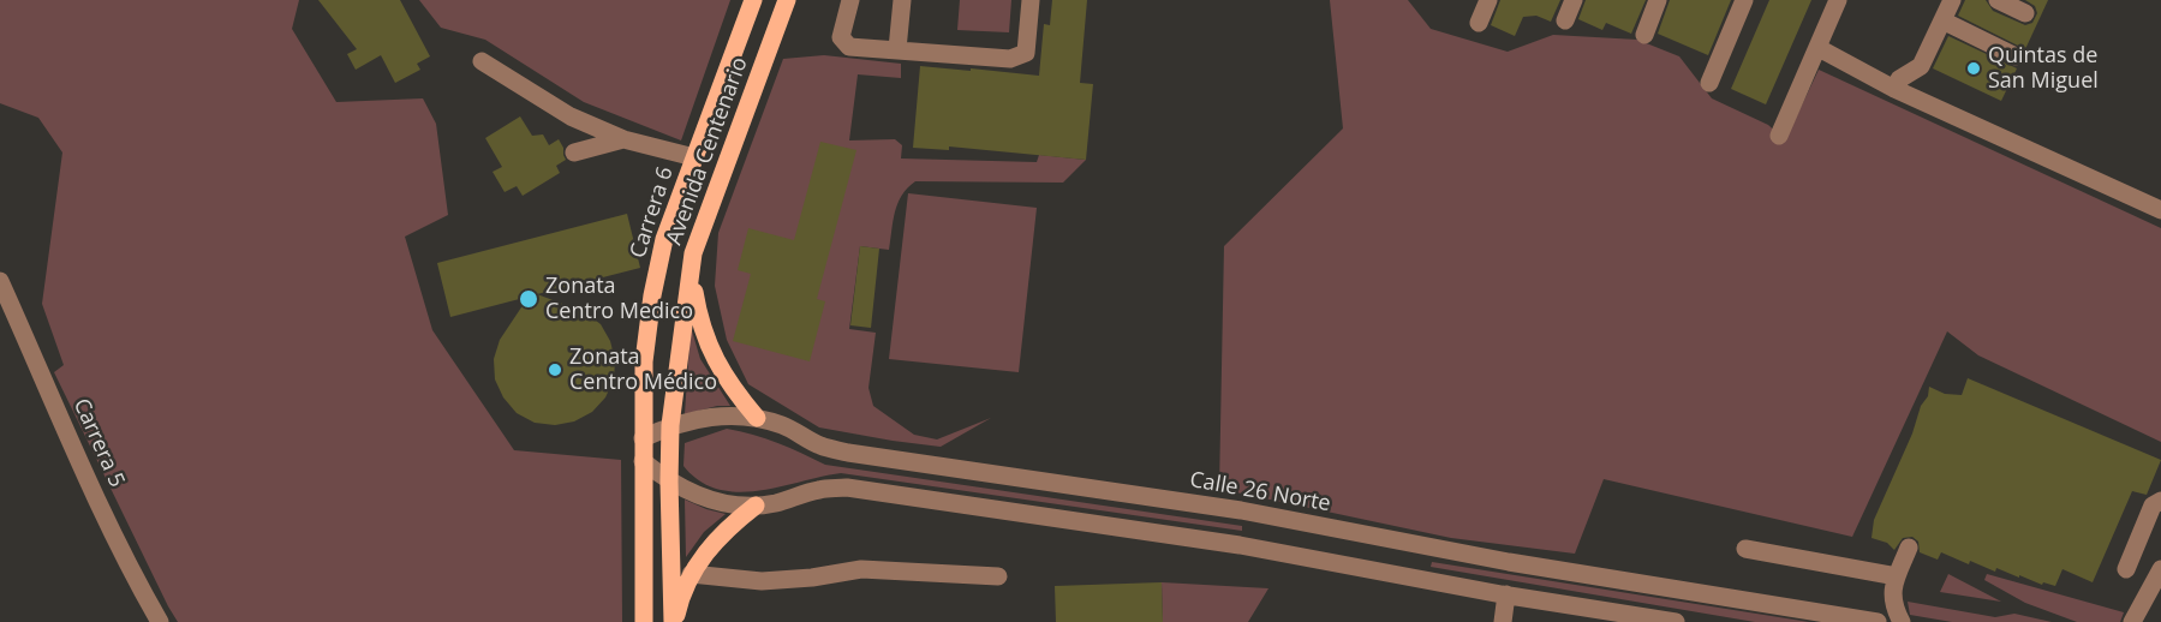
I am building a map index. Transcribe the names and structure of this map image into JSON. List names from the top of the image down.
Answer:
{
  "streets": {
    "main road": ["Avenida Centenario", "Carrera 6"],
    "street": ["Carrera 5", "Calle 26 Norte"]
  },
  "crossings": [
    ["Avenida Centenario", "Calle 26 Norte"],
    ["Carrera 6", "Calle 26 Norte"]
  ],
  "places": ["Quintas de San Miguel", "Zonata Centro Medico", "Zonata Centro Médico"]
}
